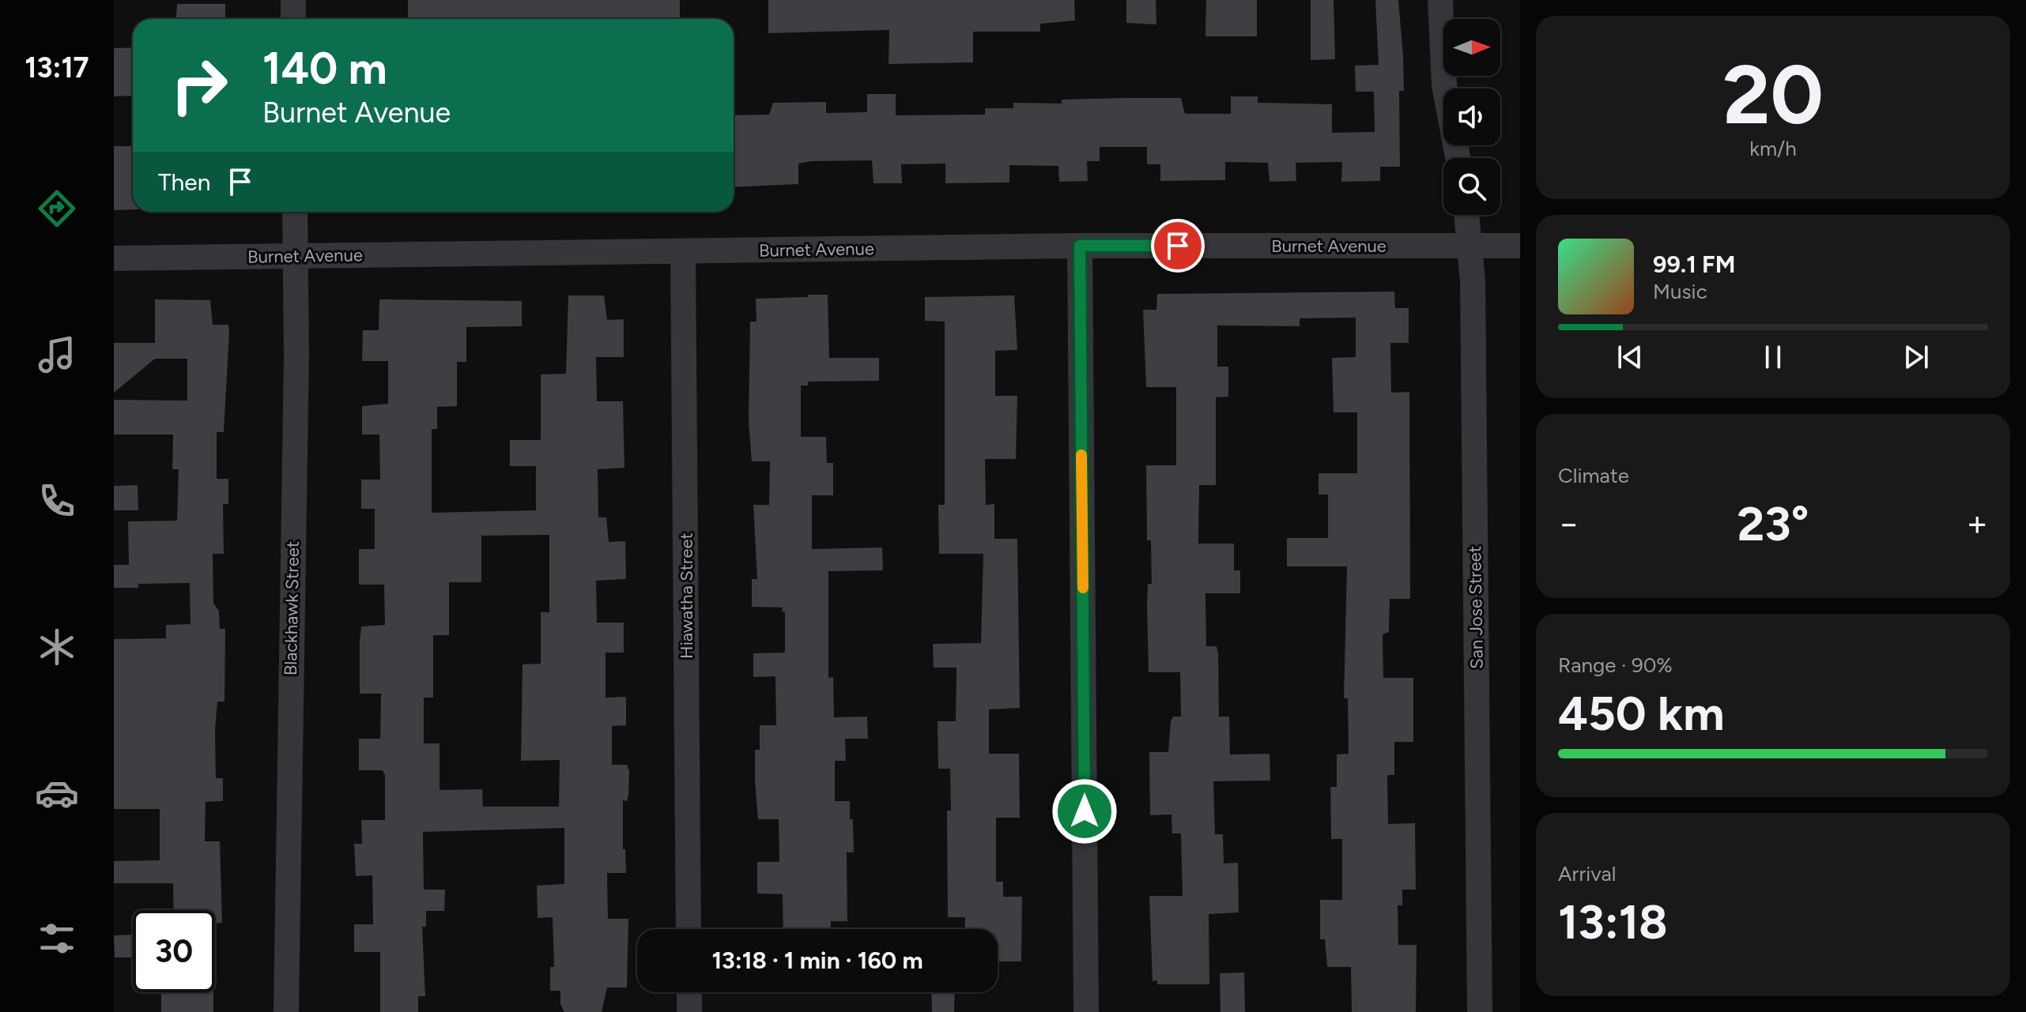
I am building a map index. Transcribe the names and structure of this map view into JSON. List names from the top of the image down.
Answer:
{
  "streets": {
    "street": [
      "Burnet Avenue",
      "Hiawatha Street",
      "San Jose Street",
      "Blackhawk Street"
    ]
  },
  "crossings": [
    ["Burnet Avenue", "Hiawatha Street"],
    ["Burnet Avenue", "San Jose Street"],
    ["Burnet Avenue", "Blackhawk Street"]
  ],
  "north": "right",
  "page": {
    "tabs": "13:17",
    "tile": [
      ["20", "km/h"],
      "Climate",
      ["Range · 90%", "450 km"],
      ["Arrival", "13:18"]
    ],
    "turn": ["140 m", "Burnet Avenue"],
    "then": "Then",
    "song": ["99.1 FM", "Music"],
    "heat": ["−", "23°", "+"],
    "limit": "30",
    "trip": "13:18 · 1 min · 160 m"
  }
}
